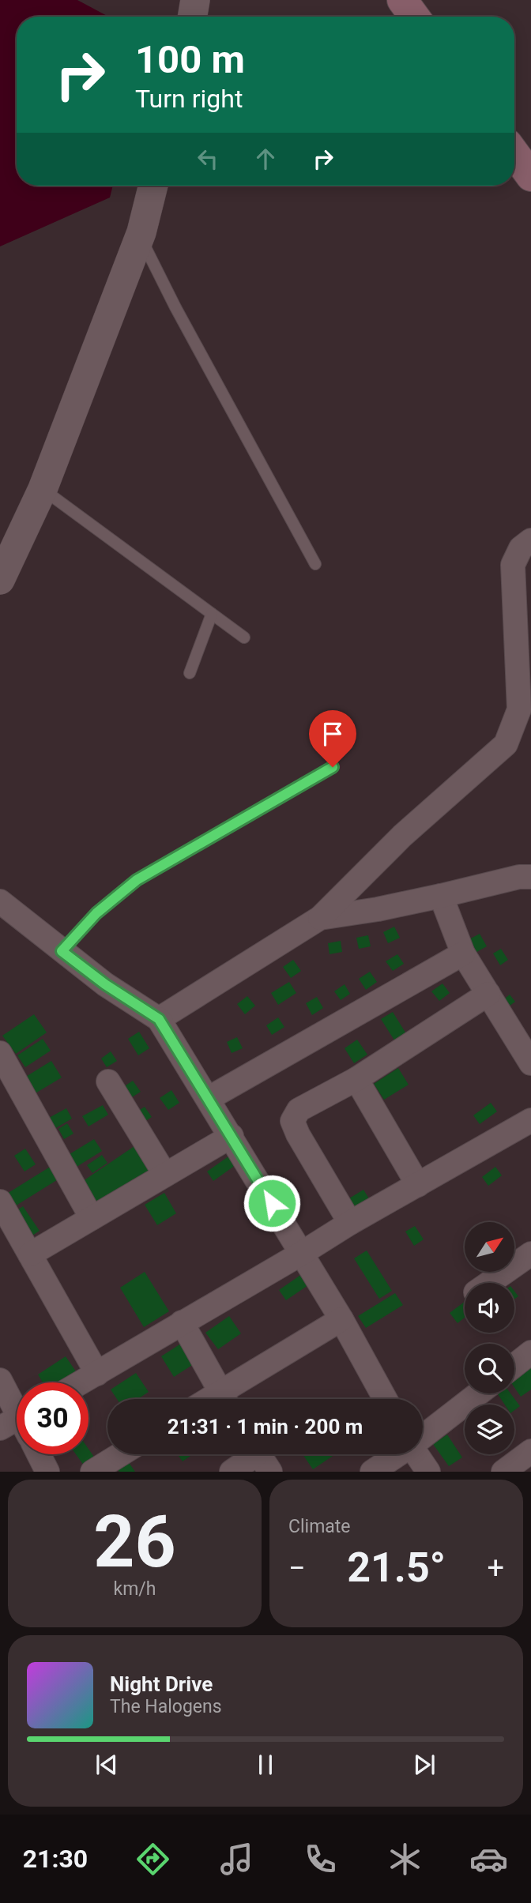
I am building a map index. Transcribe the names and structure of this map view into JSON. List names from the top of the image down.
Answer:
{
  "north": "top right",
  "page": {
    "turn": ["100 m", "Turn right"],
    "limit": "30",
    "trip": "21:31 · 1 min · 200 m",
    "tile": [
      ["26", "km/h"],
      "Climate"
    ],
    "heat": ["−", "21.5°", "+"],
    "song": ["Night Drive", "The Halogens"],
    "tabs": "21:30"
  }
}
